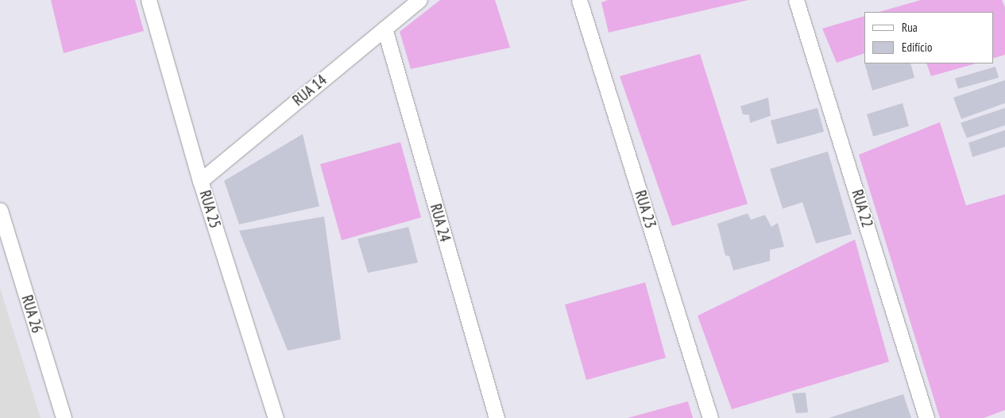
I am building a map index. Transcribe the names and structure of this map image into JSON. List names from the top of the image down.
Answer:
{
  "streets": {
    "street": [
      "RUA 14",
      "RUA 22",
      "RUA 25",
      "RUA 23",
      "RUA 24",
      "RUA 26"
    ]
  },
  "crossings": [
    ["RUA 14", "RUA 25"],
    ["RUA 14", "RUA 24"]
  ],
  "legend": ["Rua", "Edifício"]
}
